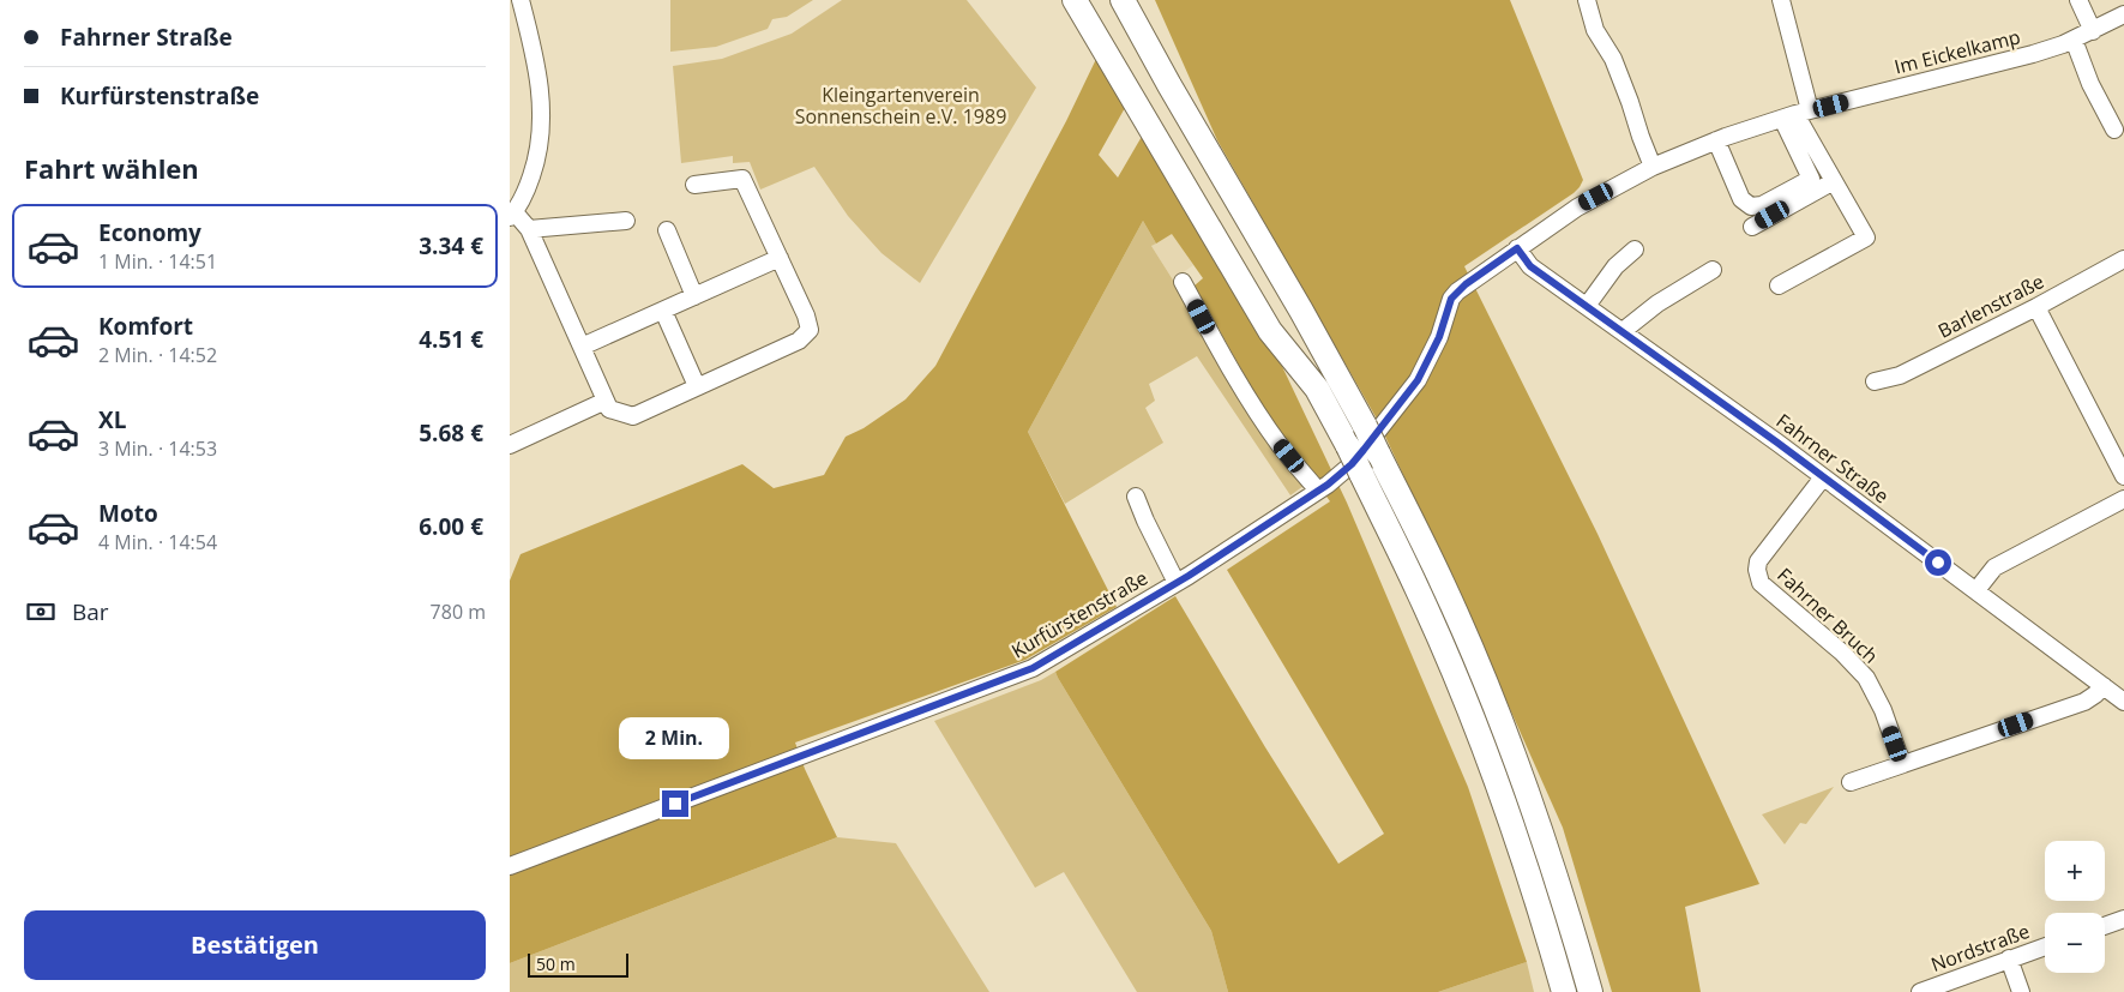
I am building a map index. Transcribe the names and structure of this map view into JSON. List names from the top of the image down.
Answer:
{
  "streets": {
    "street": [
      "Im Eickelkamp",
      "Barlenstraße",
      "Fahrner Straße",
      "Kurfürstenstraße",
      "Fahrner Bruch",
      "Nordstraße"
    ]
  },
  "crossings": [
    ["Im Eickelkamp", "Fahrner Straße"],
    ["Im Eickelkamp", "Kurfürstenstraße"],
    ["Fahrner Straße", "Kurfürstenstraße"],
    ["Fahrner Straße", "Fahrner Bruch"]
  ],
  "parks": ["Kleingartenverein Sonnenschein e.V. 1989"],
  "scale_bar": "50 m",
  "page": {
    "banner": ["Fahrner Straße", "Kurfürstenstraße"],
    "heading": "Fahrt wählen",
    "list": [
      {
        "name": "Economy",
        "note": "1 Min. · 14:51",
        "value": "3.34 €"
      },
      {
        "name": "Komfort",
        "note": "2 Min. · 14:52",
        "value": "4.51 €"
      },
      {
        "name": "XL",
        "note": "3 Min. · 14:53",
        "value": "5.68 €"
      },
      {
        "name": "Moto",
        "note": "4 Min. · 14:54",
        "value": "6.00 €"
      }
    ],
    "pay": ["Bar", "780 m"],
    "bubble": "2 Min.",
    "map_buttons": ["+", "−"],
    "buttons": "Bestätigen",
    "scale": "50 m"
  }
}
